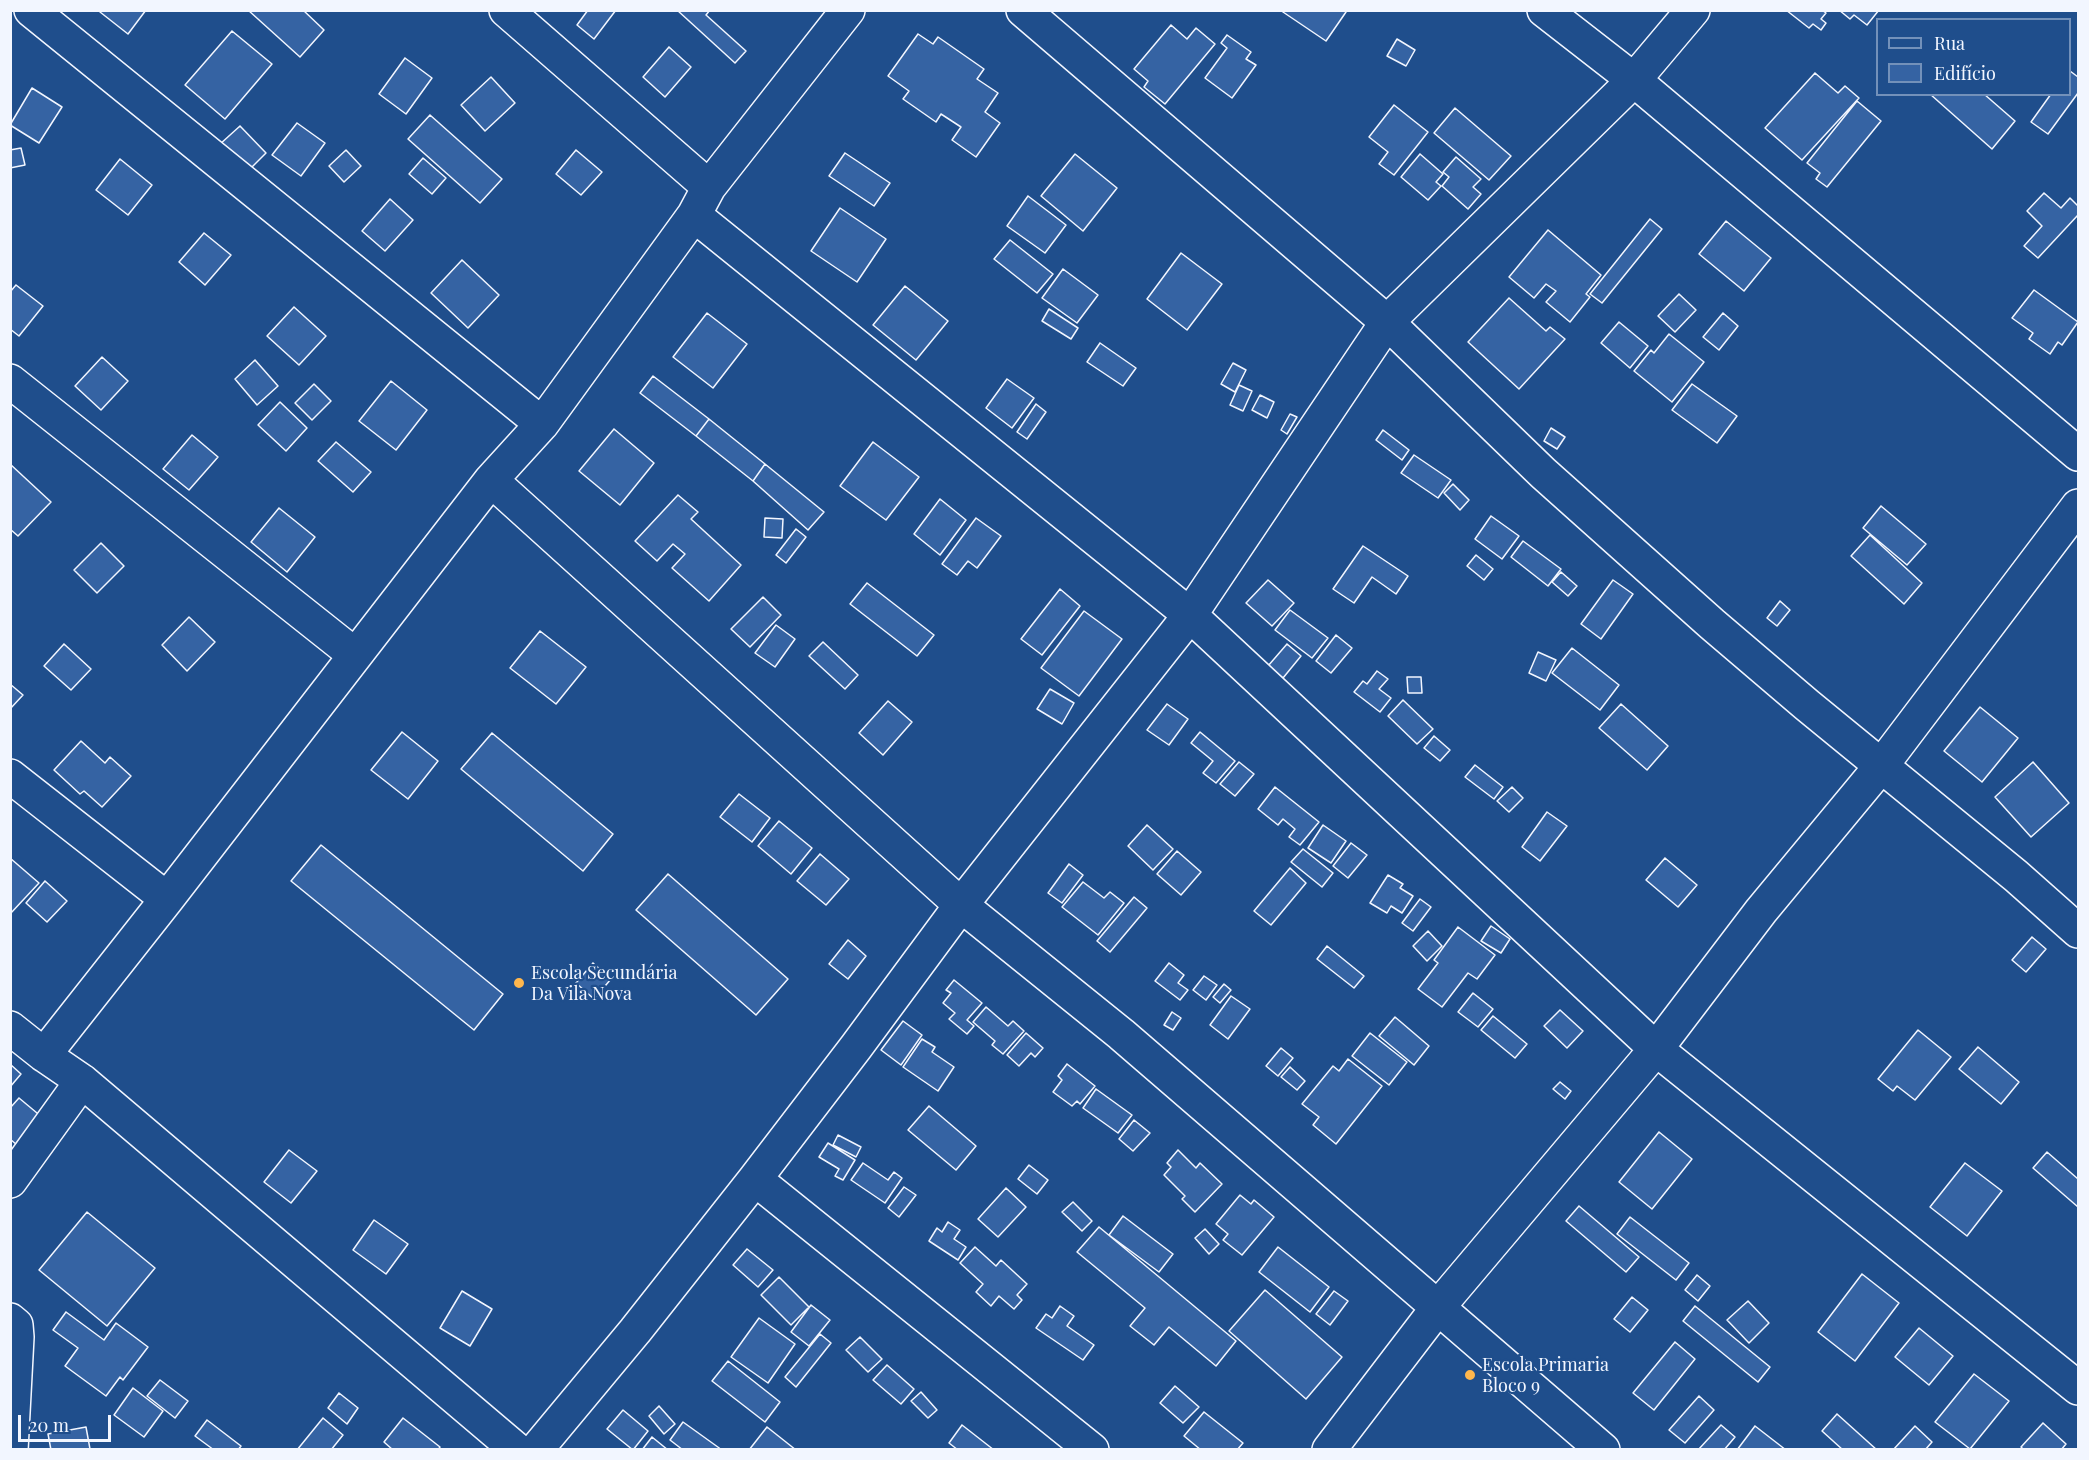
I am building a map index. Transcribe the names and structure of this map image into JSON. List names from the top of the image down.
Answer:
{
  "places": ["Escola Secundária Da Vila Nova", "Escola Primaria Bloco 9"],
  "legend": ["Rua", "Edifício"],
  "scale_bar": "20 m"
}
